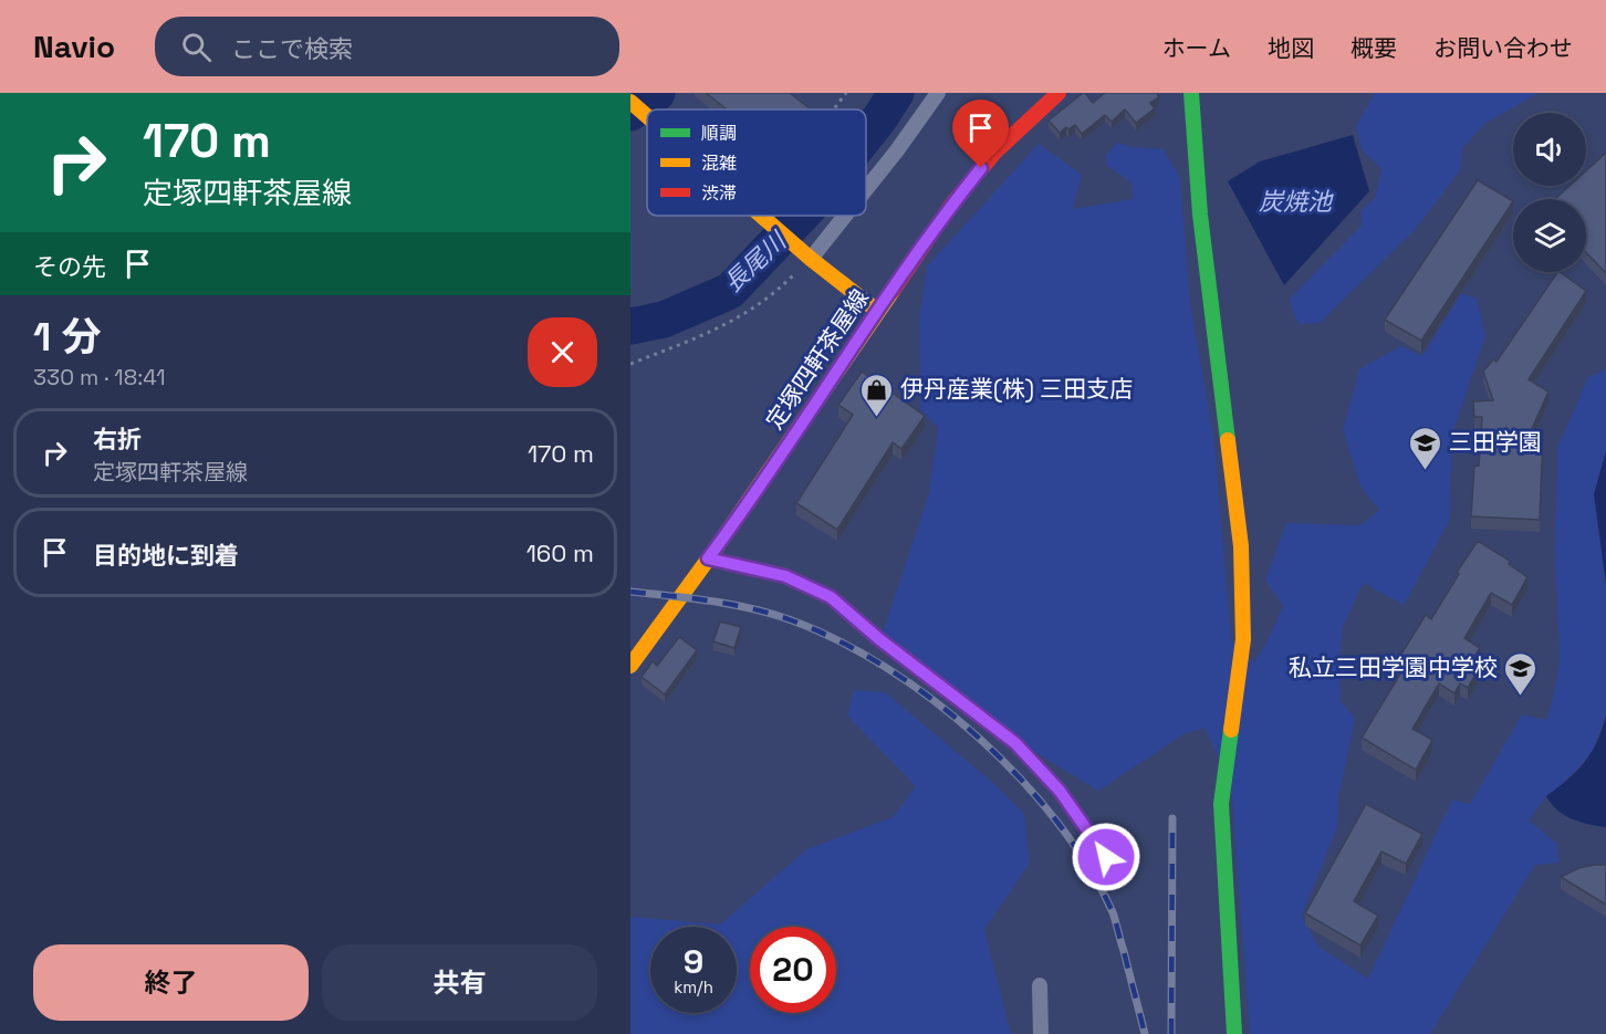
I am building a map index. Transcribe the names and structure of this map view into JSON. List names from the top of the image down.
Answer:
{
  "streets": {
    "street": ["定塚四軒茶屋線"]
  },
  "water": ["炭焼池", "長尾川"],
  "places": {
    "shop": ["伊丹産業(株) 三田支店"],
    "school or university": ["三田学園", "私立三田学園中学校"]
  },
  "legend": ["順調", "混雑", "渋滞"],
  "page": {
    "header": "Navio",
    "search": "ここで検索",
    "nav": [
      "ホーム",
      "地図",
      "概要",
      "お問い合わせ"
    ],
    "turn": ["170 m", "定塚四軒茶屋線"],
    "then": "その先",
    "heading": ["1 分", "330 m · 18:41"],
    "list": [
      {
        "name": "右折",
        "note": "定塚四軒茶屋線",
        "value": "170 m"
      },
      {
        "name": "目的地に到着",
        "value": "160 m"
      }
    ],
    "speed": "9 km/h",
    "limit": "20",
    "buttons": ["終了", "共有"]
  }
}
